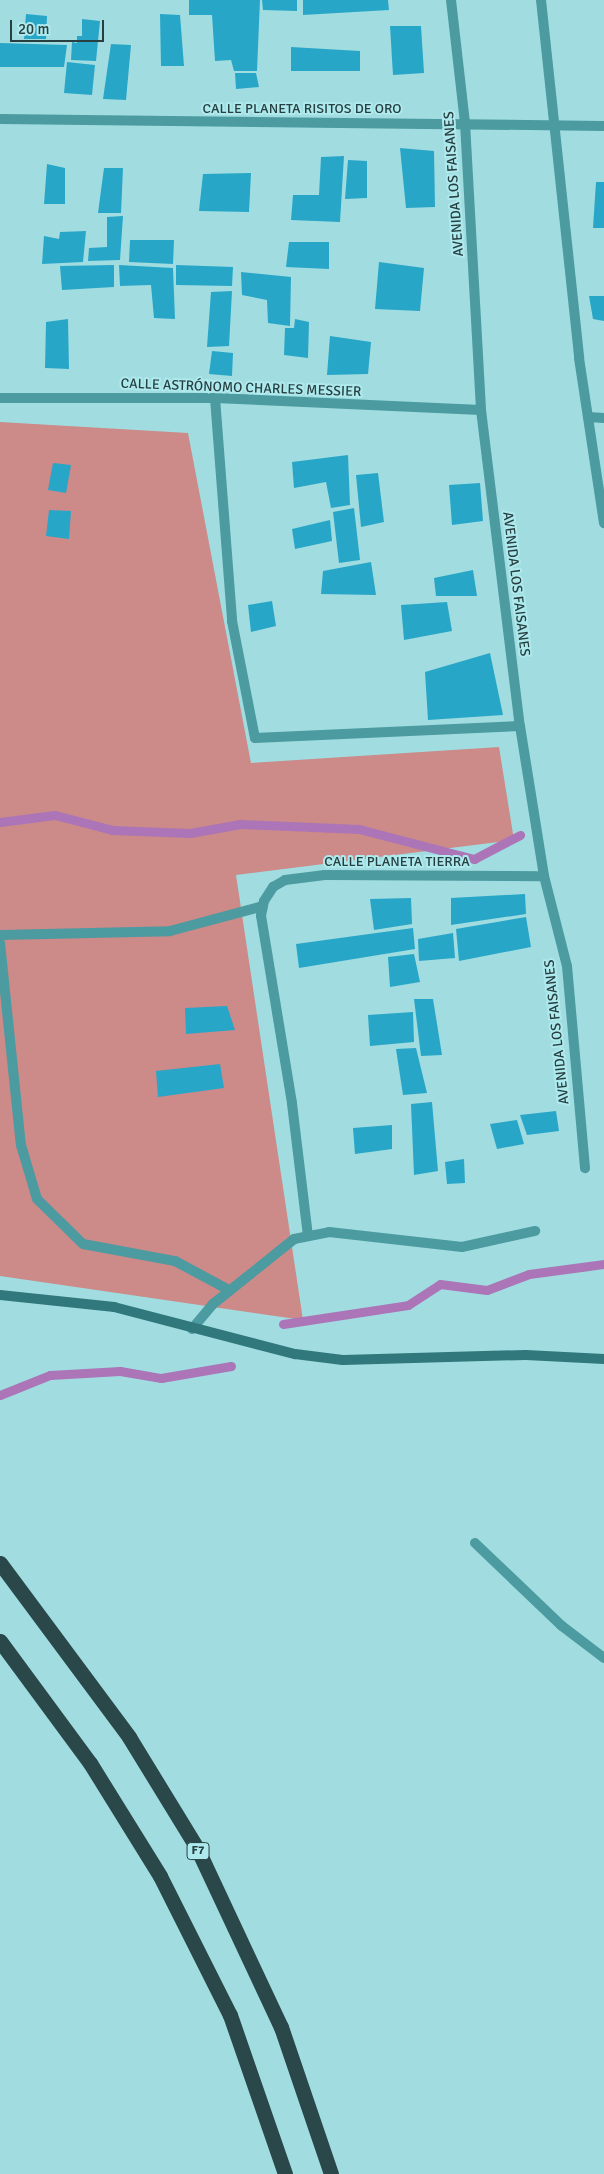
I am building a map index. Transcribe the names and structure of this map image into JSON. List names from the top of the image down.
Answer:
{
  "streets": {
    "highway": ["F7"],
    "street": [
      "CALLE PLANETA RISITOS DE ORO",
      "AVENIDA LOS FAISANES",
      "CALLE ASTRÓNOMO CHARLES MESSIER",
      "CALLE PLANETA TIERRA"
    ]
  },
  "crossings": [
    ["CALLE PLANETA RISITOS DE ORO", "AVENIDA LOS FAISANES"],
    ["AVENIDA LOS FAISANES", "CALLE ASTRÓNOMO CHARLES MESSIER"],
    ["AVENIDA LOS FAISANES", "CALLE PLANETA TIERRA"]
  ],
  "scale_bar": "20 m"
}
